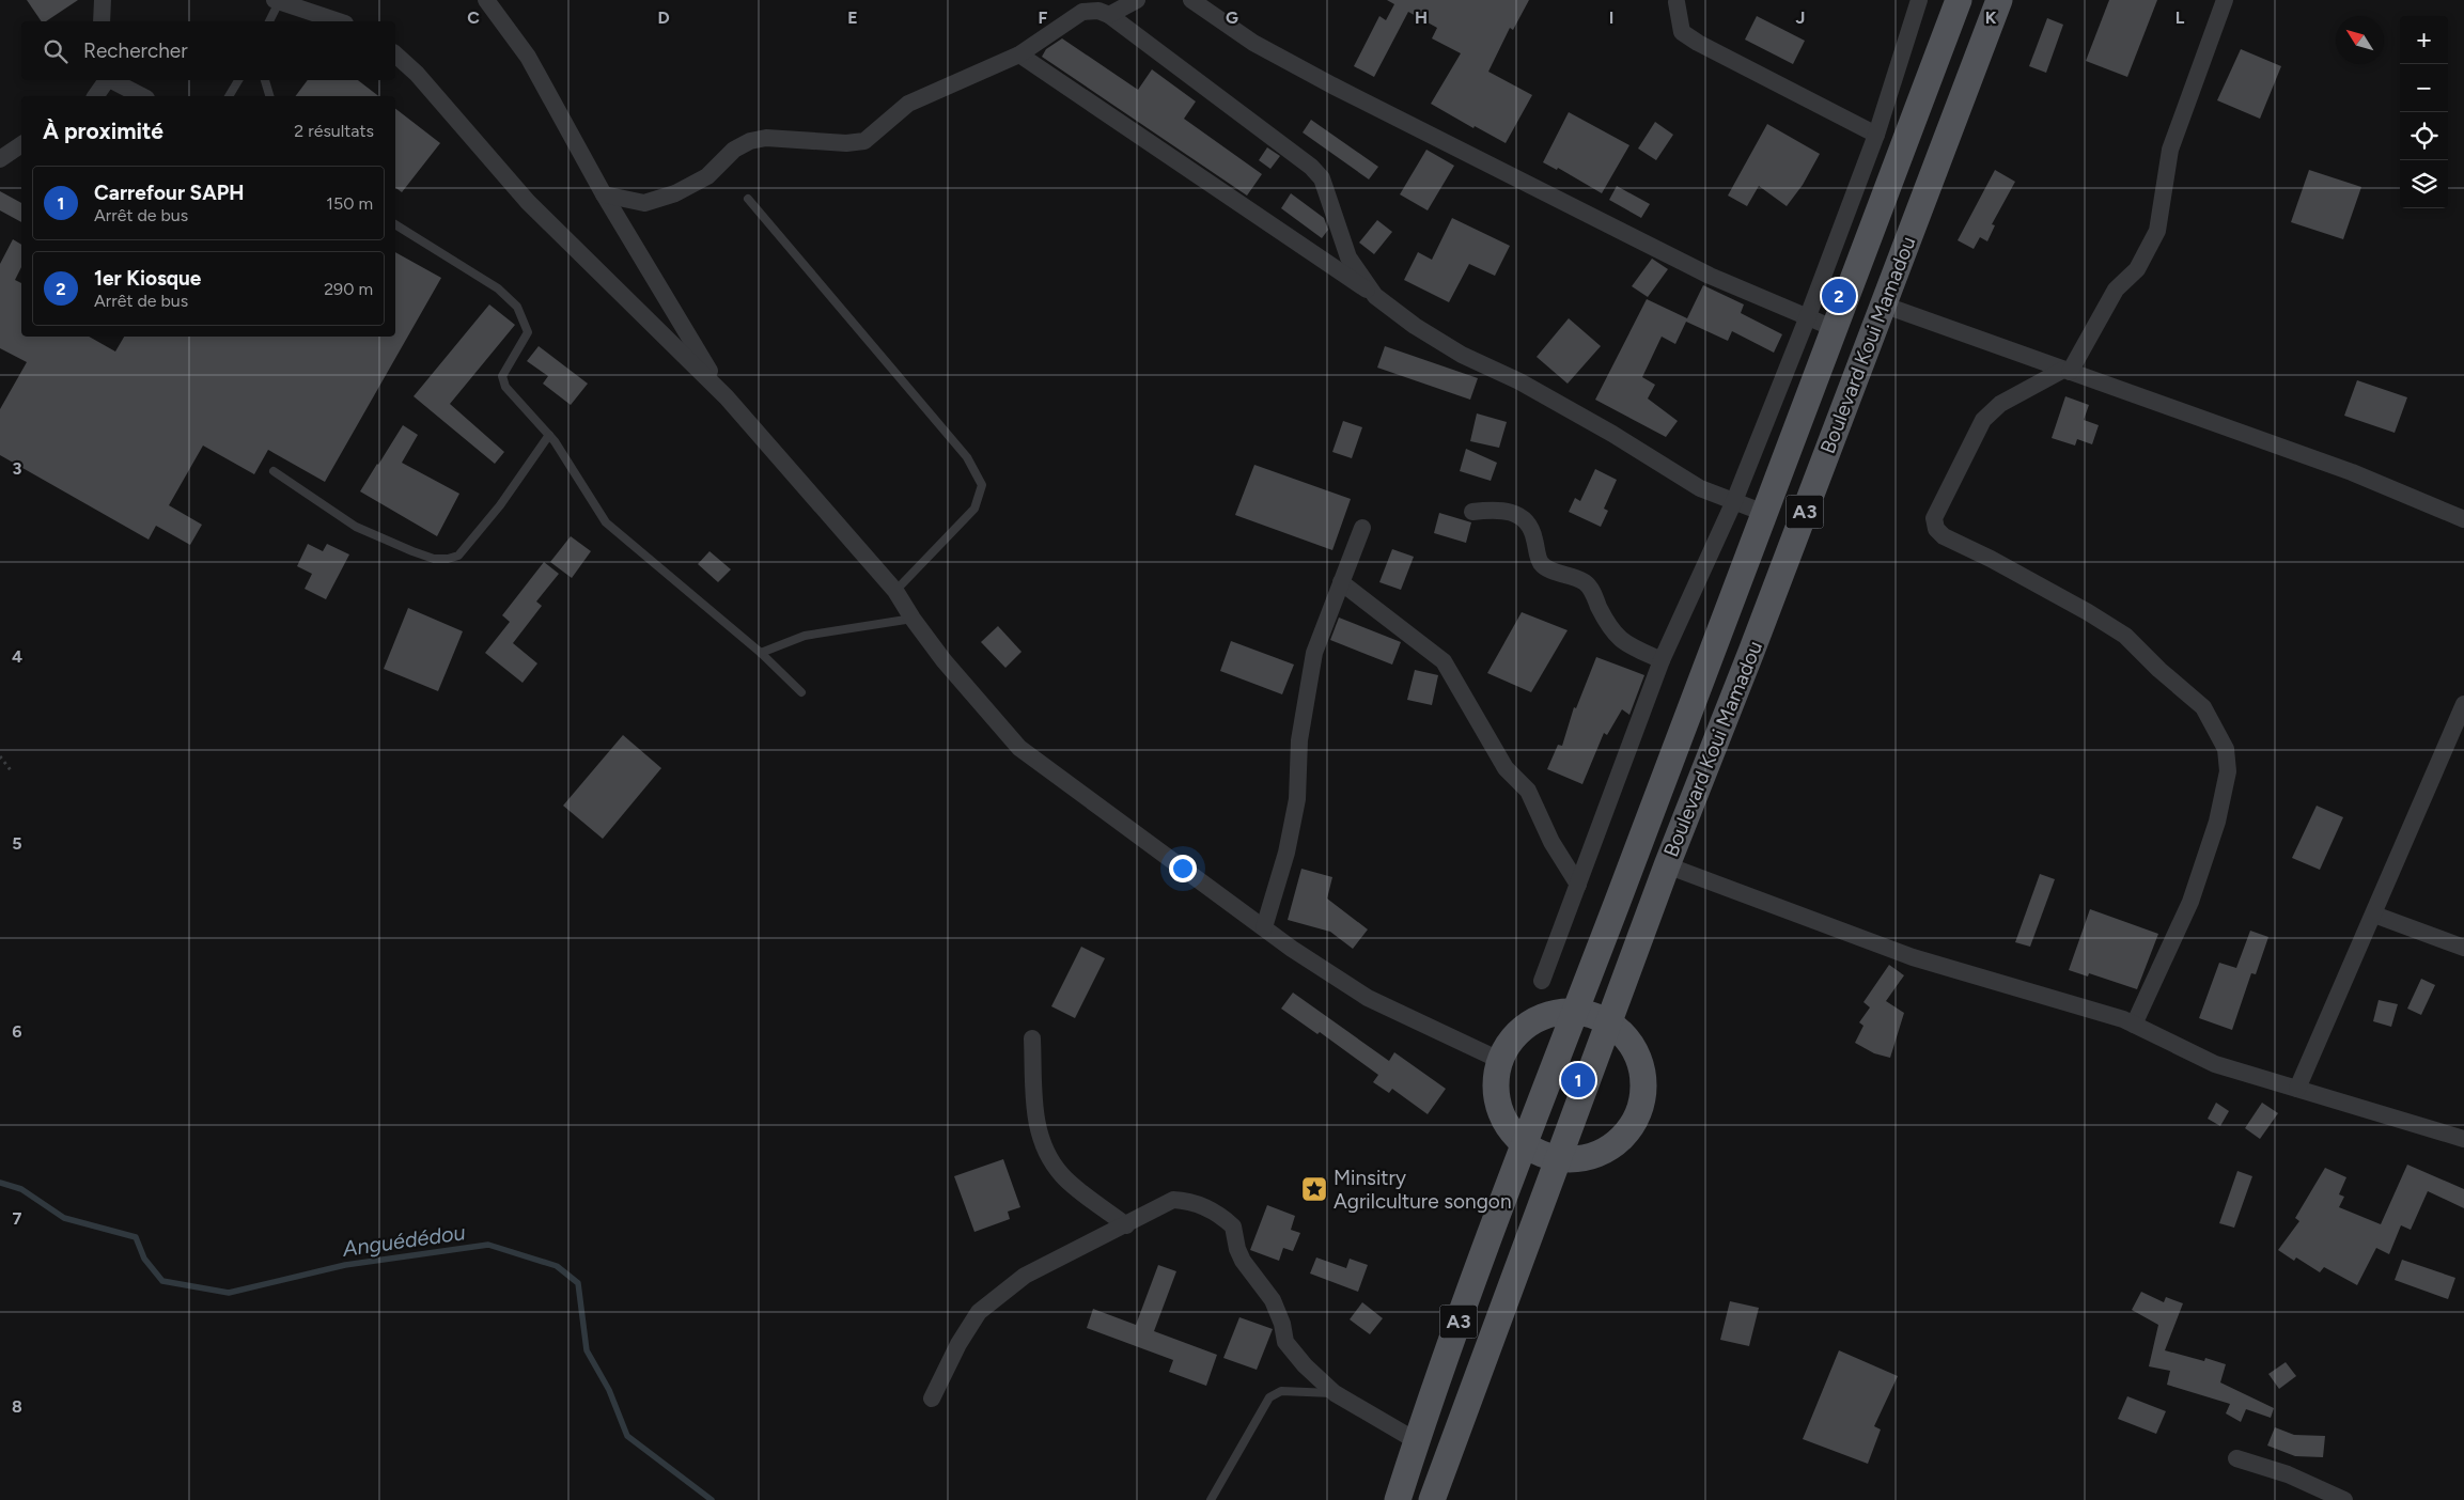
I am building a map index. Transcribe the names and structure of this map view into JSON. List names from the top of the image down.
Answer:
{
  "streets": {
    "main road": ["Boulevard Koui Mamadou", "A3"]
  },
  "water": ["Anguédédou"],
  "places": {
    "place": ["Minsitry Agrilculture songon"]
  },
  "north": "top left",
  "page": {
    "map_buttons": ["+", "−"],
    "search": "Rechercher",
    "heading": ["À proximité", "2 résultats"],
    "list": [
      {
        "mark": "1",
        "name": "Carrefour SAPH",
        "note": "Arrêt de bus",
        "value": "150 m"
      },
      {
        "mark": "2",
        "name": "1er Kiosque",
        "note": "Arrêt de bus",
        "value": "290 m"
      }
    ],
    "pins": ["2", "1"]
  },
  "grid": {
    "columns": [
      "C",
      "D",
      "E",
      "F",
      "G",
      "H",
      "I",
      "J",
      "K",
      "L"
    ],
    "rows": [
      "3",
      "4",
      "5",
      "6",
      "7",
      "8"
    ]
  }
}
